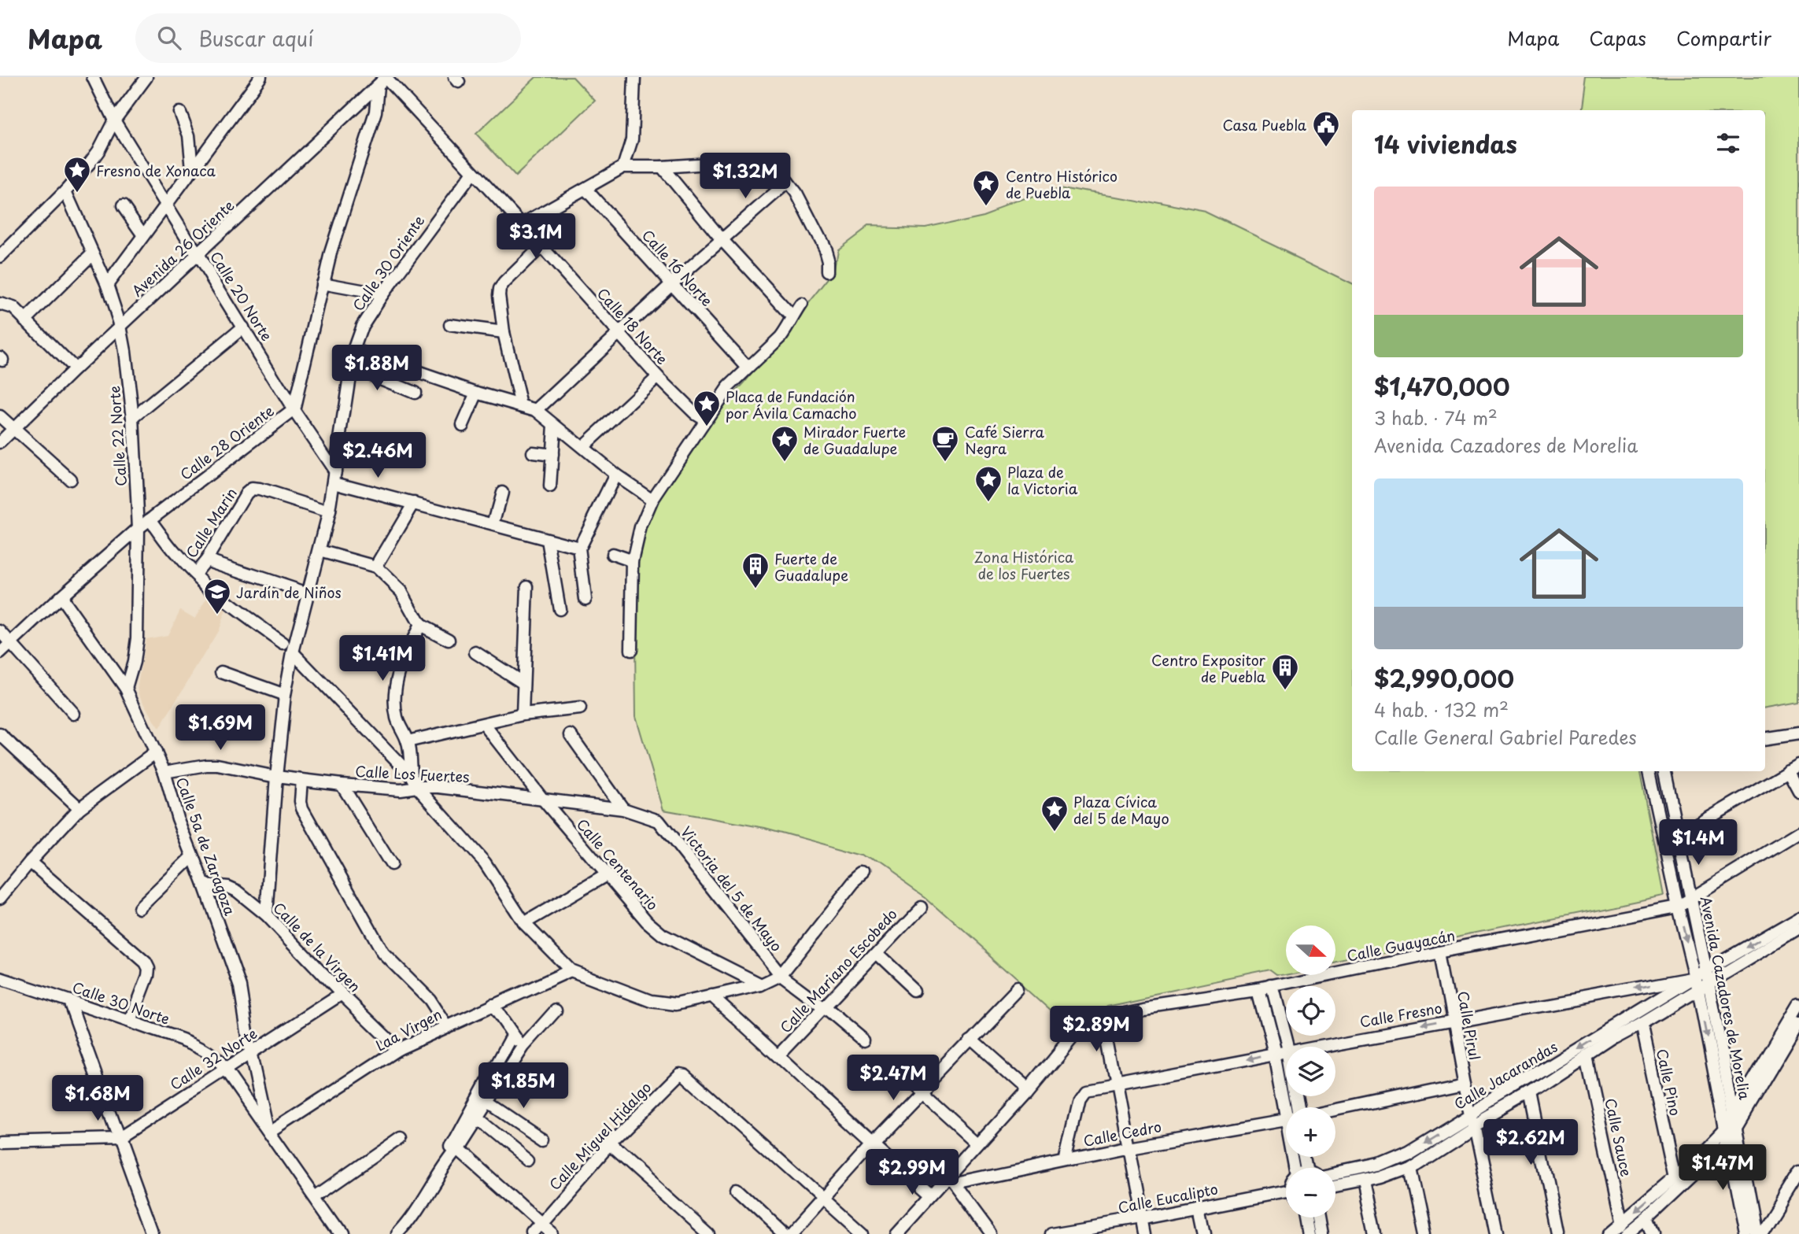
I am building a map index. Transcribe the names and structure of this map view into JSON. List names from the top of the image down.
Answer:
{
  "streets": {
    "street": [
      "Avenida 26 Oriente",
      "Calle 30 Oriente",
      "Calle 16 Norte",
      "Calle 20 Norte",
      "Calle 18 Norte",
      "Calle 22 Norte",
      "Calle 28 Oriente",
      "Calle Marin",
      "Calle Los Fuertes",
      "Calle 5a de Zaragoza",
      "Calle Centenario",
      "Victoria del 5 de Mayo",
      "Calle Guayacán",
      "Calle de la Virgen",
      "Calle Mariano Escobedo",
      "Avenida Cazadores de Morelia",
      "Calle 30 Norte",
      "Calle Fresno",
      "Calle Pirul",
      "Laa Virgen",
      "Calle 32 Norte",
      "Calle Jacarandas",
      "Calle Pino",
      "Calle Cedro",
      "Calle Miguel Hidalgo",
      "Calle Sauce",
      "Calle Eucalipto"
    ]
  },
  "crossings": [
    ["Avenida 26 Oriente", "Calle 20 Norte"],
    ["Avenida 26 Oriente", "Calle 18 Norte"],
    ["Avenida 26 Oriente", "Calle 22 Norte"],
    ["Avenida 26 Oriente", "Calle 28 Oriente"],
    ["Calle 30 Oriente", "Calle 20 Norte"],
    ["Calle 30 Oriente", "Calle 18 Norte"],
    ["Calle 30 Oriente", "Calle Marin"],
    ["Calle 30 Oriente", "Calle Los Fuertes"],
    ["Calle 30 Oriente", "Calle de la Virgen"],
    ["Calle 20 Norte", "Calle 28 Oriente"],
    ["Calle 18 Norte", "Calle 28 Oriente"],
    ["Calle 22 Norte", "Calle 28 Oriente"],
    ["Calle 22 Norte", "Calle 5a de Zaragoza"],
    ["Calle 28 Oriente", "Calle 5a de Zaragoza"],
    ["Calle Los Fuertes", "Calle 5a de Zaragoza"],
    ["Calle Los Fuertes", "Calle Centenario"],
    ["Calle Los Fuertes", "Victoria del 5 de Mayo"],
    ["Calle 5a de Zaragoza", "Calle de la Virgen"],
    ["Calle 5a de Zaragoza", "Calle 30 Norte"],
    ["Calle 5a de Zaragoza", "Laa Virgen"],
    ["Calle 5a de Zaragoza", "Calle 32 Norte"],
    ["Victoria del 5 de Mayo", "Calle Mariano Escobedo"],
    ["Calle Guayacán", "Avenida Cazadores de Morelia"],
    ["Calle Guayacán", "Calle Pirul"],
    ["Calle de la Virgen", "Laa Virgen"],
    ["Calle de la Virgen", "Calle 32 Norte"],
    ["Avenida Cazadores de Morelia", "Calle Fresno"],
    ["Avenida Cazadores de Morelia", "Calle Jacarandas"],
    ["Calle 30 Norte", "Laa Virgen"],
    ["Calle 30 Norte", "Calle 32 Norte"],
    ["Calle Fresno", "Calle Pirul"],
    ["Calle Fresno", "Calle Jacarandas"],
    ["Calle Fresno", "Calle Cedro"],
    ["Calle Pirul", "Calle Jacarandas"],
    ["Calle Pirul", "Calle Cedro"],
    ["Calle Jacarandas", "Calle Pino"],
    ["Calle Jacarandas", "Calle Sauce"]
  ],
  "one_way": ["Calle Fresno"],
  "parks": ["Zona Histórica de los Fuertes"],
  "places": {
    "public building": ["Casa Puebla"],
    "place": [
      "Fresno de Xonaca",
      "Centro Histórico de Puebla",
      "Placa de Fundación por Ávila Camacho",
      "Mirador Fuerte de Guadalupe",
      "Plaza de la Victoria",
      "Plaza Cívica del 5 de Mayo"
    ],
    "cafe": ["Café Sierra Negra"],
    "building": ["Fuerte de Guadalupe", "Centro Expositor de Puebla"],
    "school or university": ["Jardín de Niños"]
  },
  "north": "right",
  "page": {
    "header": "Mapa",
    "search": "Buscar aquí",
    "nav": ["Mapa", "Capas", "Compartir"],
    "heading": "14 viviendas",
    "price": [
      "$1.32M",
      "$3.1M",
      "$1.88M",
      "$2.46M",
      "$1.41M",
      "$1.69M",
      "$1.4M",
      "$2.89M",
      "$2.47M",
      "$1.85M",
      "$1.68M",
      "$2.62M",
      "$1.47M",
      "$2.99M"
    ],
    "list": [
      {
        "name": "$1,470,000",
        "note": "3 hab. · 74 m² · Avenida Cazadores de Morelia"
      },
      {
        "name": "$2,990,000",
        "note": "4 hab. · 132 m² · Calle General Gabriel Paredes"
      }
    ],
    "map_buttons": ["+", "−"]
  }
}
